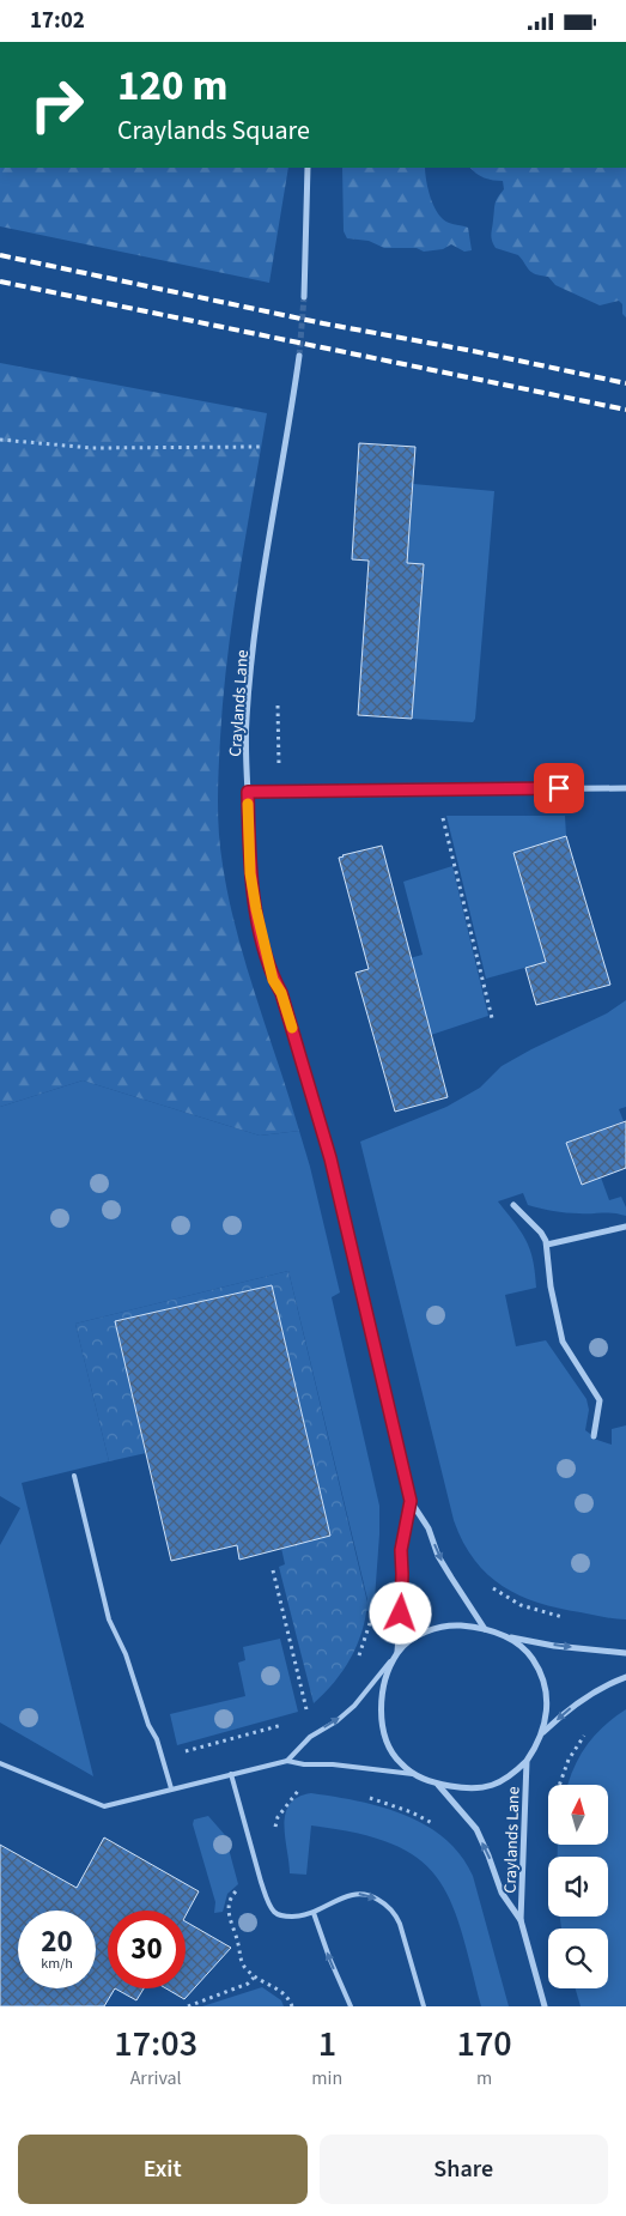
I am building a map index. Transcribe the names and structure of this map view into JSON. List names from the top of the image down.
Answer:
{
  "streets": {
    "street": ["Craylands Lane"]
  },
  "north": "top",
  "page": {
    "status": "17:02",
    "turn": ["120 m", "Craylands Square"],
    "speed": "20 km/h",
    "limit": "30",
    "eta": [
      "17:03",
      "Arrival",
      "1",
      "min",
      "170",
      "m"
    ],
    "buttons": ["Exit", "Share"]
  }
}
